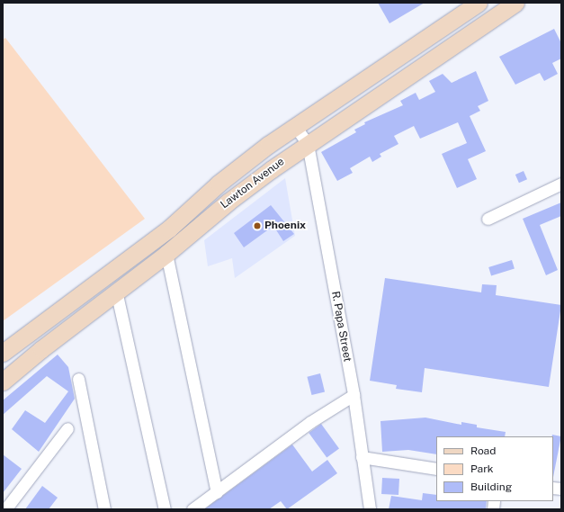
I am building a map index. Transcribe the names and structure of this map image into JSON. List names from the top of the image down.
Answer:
{
  "streets": {
    "main road": ["Lawton Avenue"],
    "street": ["R. Papa Street"]
  },
  "crossings": [
    ["Lawton Avenue", "R. Papa Street"]
  ],
  "places": ["Phoenix"],
  "legend": ["Road", "Park", "Building"]
}
